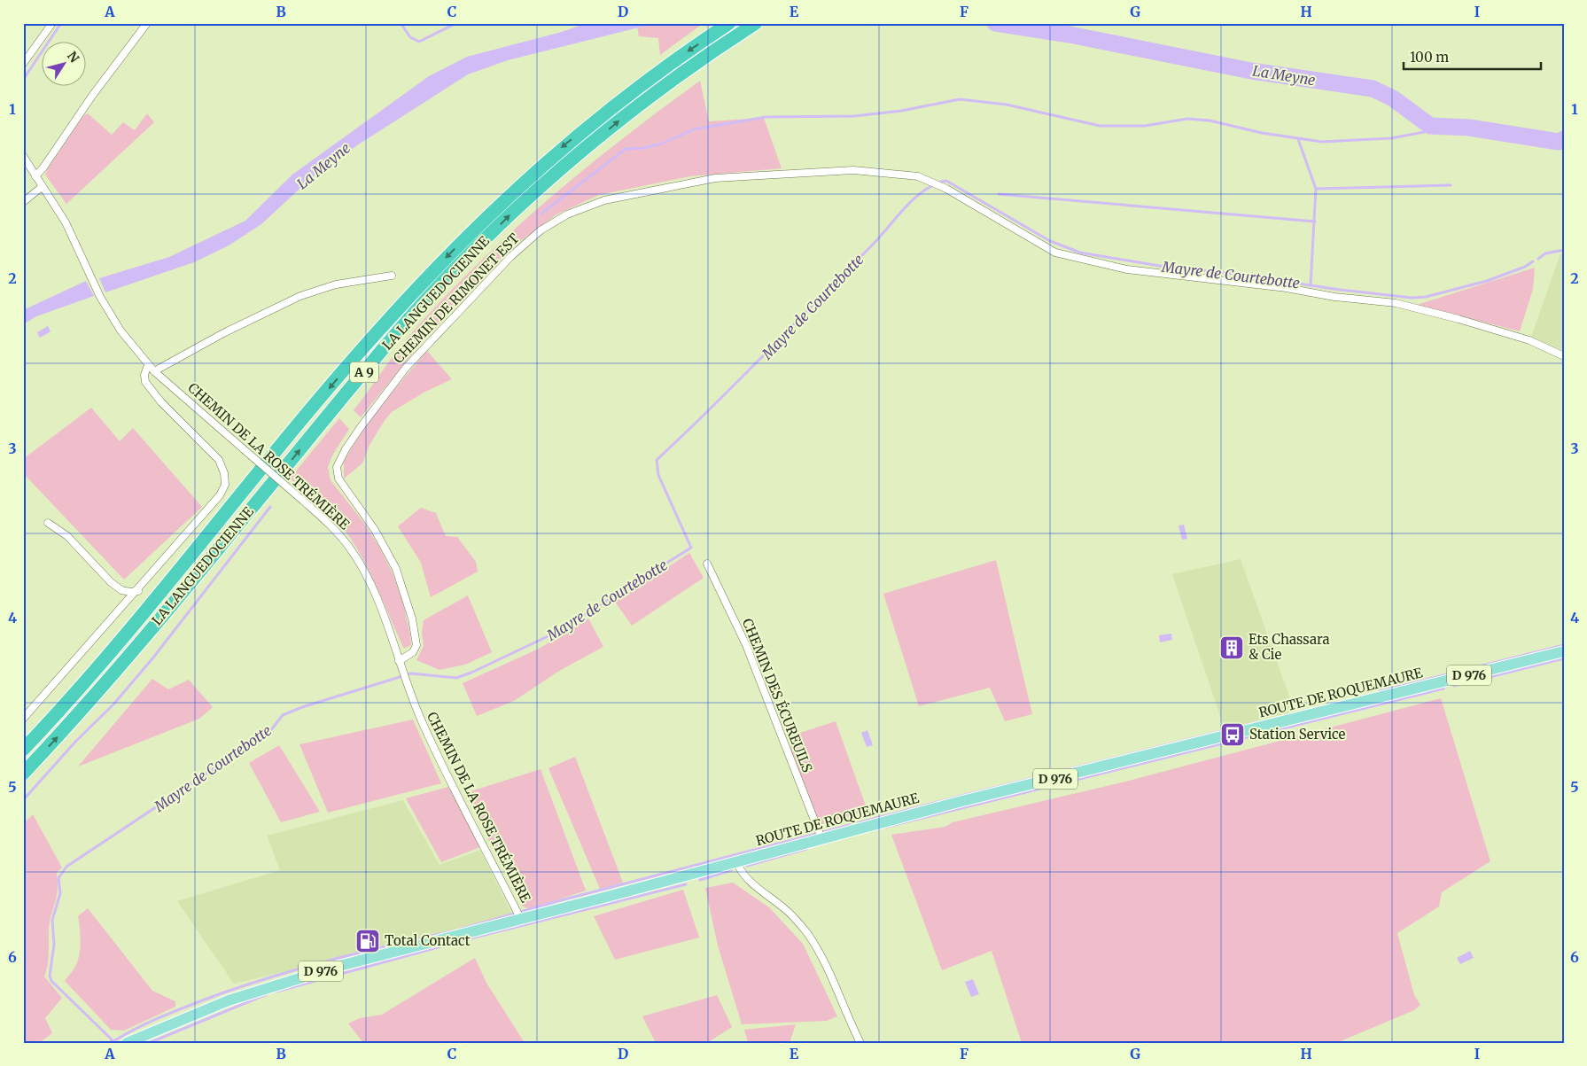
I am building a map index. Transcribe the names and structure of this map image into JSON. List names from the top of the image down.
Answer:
{
  "streets": {
    "highway": ["LA LANGUEDOCIENNE", "A 9"],
    "main road": ["D 976", "ROUTE DE ROQUEMAURE"],
    "street": ["CHEMIN DE RIMONET EST", "CHEMIN DE LA ROSE TRÉMIÈRE", "CHEMIN DES ÉCUREUILS"]
  },
  "crossings": [
    ["CHEMIN DE RIMONET EST", "CHEMIN DE LA ROSE TRÉMIÈRE"],
    ["CHEMIN DE LA ROSE TRÉMIÈRE", "ROUTE DE ROQUEMAURE"],
    ["ROUTE DE ROQUEMAURE", "CHEMIN DES ÉCUREUILS"]
  ],
  "water": ["La Meyne", "Mayre de Courtebotte"],
  "places": {
    "building": ["Ets Chassara & Cie"],
    "bus stop": ["Station Service"],
    "fuel station": ["Total Contact"]
  },
  "scale_bar": "100 m",
  "north": "top right",
  "grid": {
    "columns": [
      "A",
      "B",
      "C",
      "D",
      "E",
      "F",
      "G",
      "H",
      "I"
    ],
    "rows": [
      "1",
      "2",
      "3",
      "4",
      "5",
      "6"
    ]
  }
}
